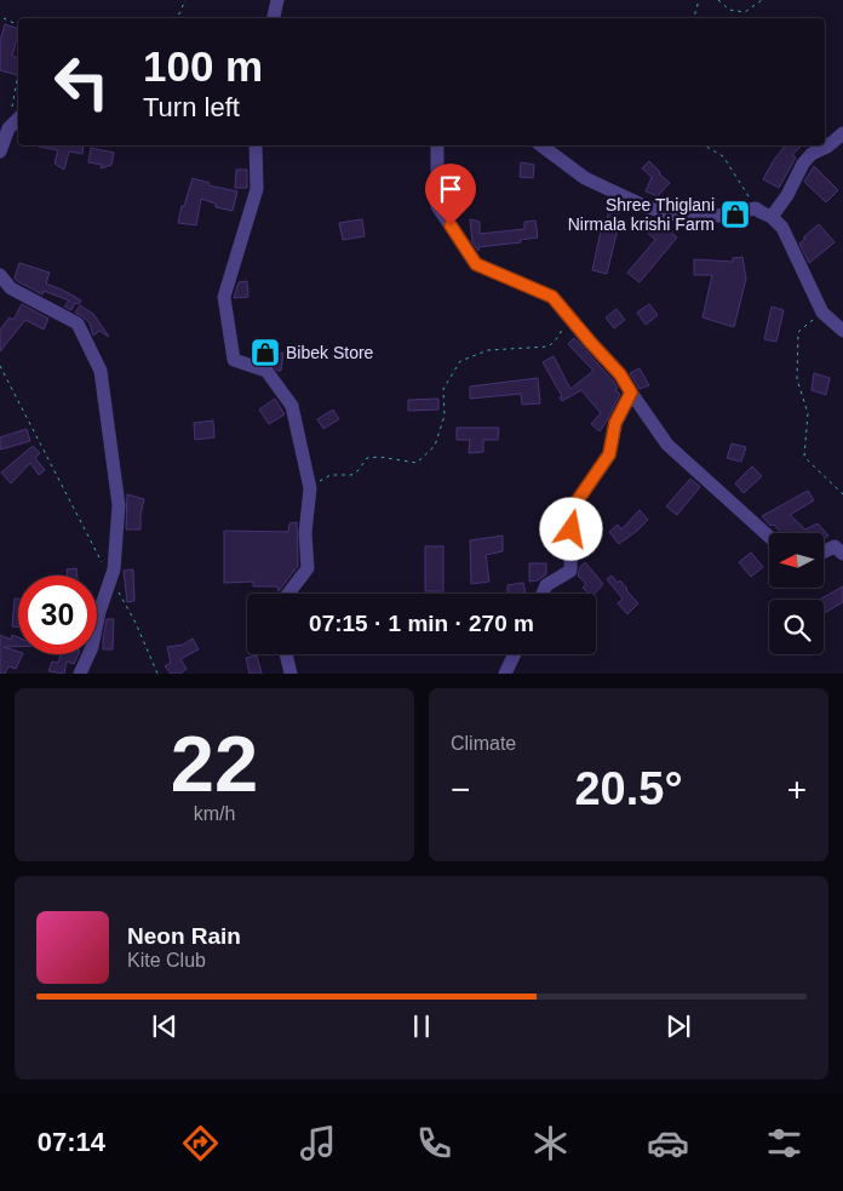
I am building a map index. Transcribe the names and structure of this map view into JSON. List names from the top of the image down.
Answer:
{
  "places": {
    "shop": ["Shree Thiglani Nirmala krishi Farm", "Bibek Store"]
  },
  "north": "left",
  "page": {
    "turn": ["100 m", "Turn left"],
    "limit": "30",
    "trip": "07:15 · 1 min · 270 m",
    "tile": [
      ["22", "km/h"],
      "Climate"
    ],
    "heat": ["−", "20.5°", "+"],
    "song": ["Neon Rain", "Kite Club"],
    "tabs": "07:14"
  }
}
